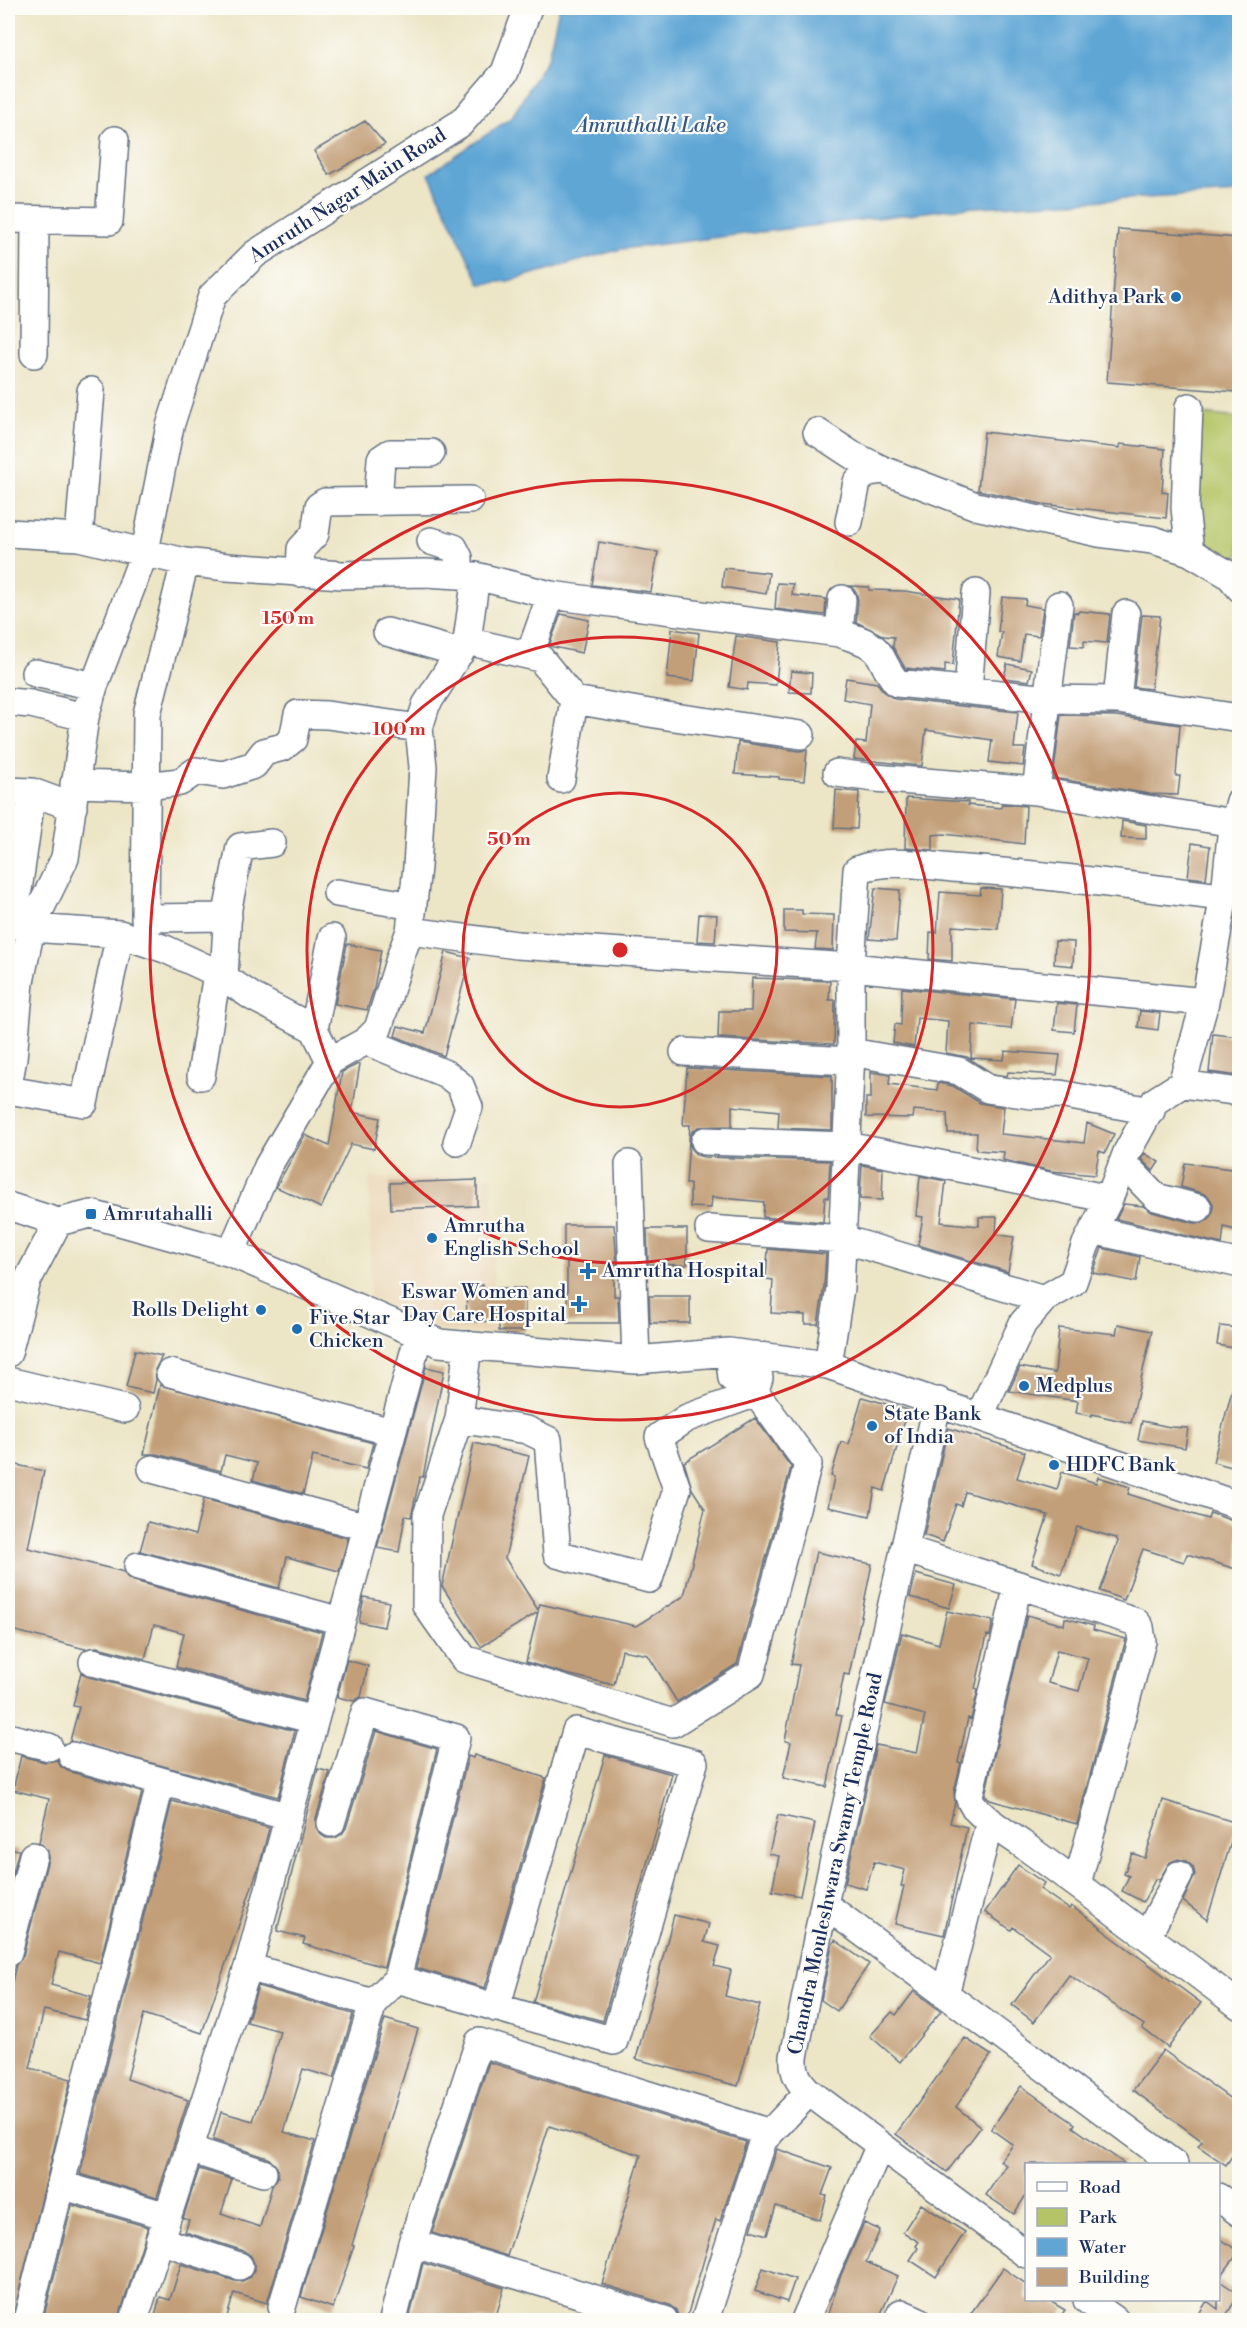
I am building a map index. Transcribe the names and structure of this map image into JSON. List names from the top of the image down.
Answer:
{
  "streets": {
    "street": ["Amruth Nagar Main Road", "Chandra Mouleshwara Swamy Temple Road"]
  },
  "water": ["Amruthalli Lake"],
  "places": {
    "other": [
      "Adithya Park",
      "Amrutha English School",
      "Rolls Delight",
      "Five Star Chicken",
      "Medplus",
      "State Bank of India",
      "HDFC Bank"
    ],
    "transit": ["Amrutahalli"],
    "health": ["Amrutha Hospital", "Eswar Women and Day Care Hospital"]
  },
  "legend": [
    "Road",
    "Park",
    "Water",
    "Building"
  ],
  "rings": ["150 m", "100 m", "50 m"]
}
